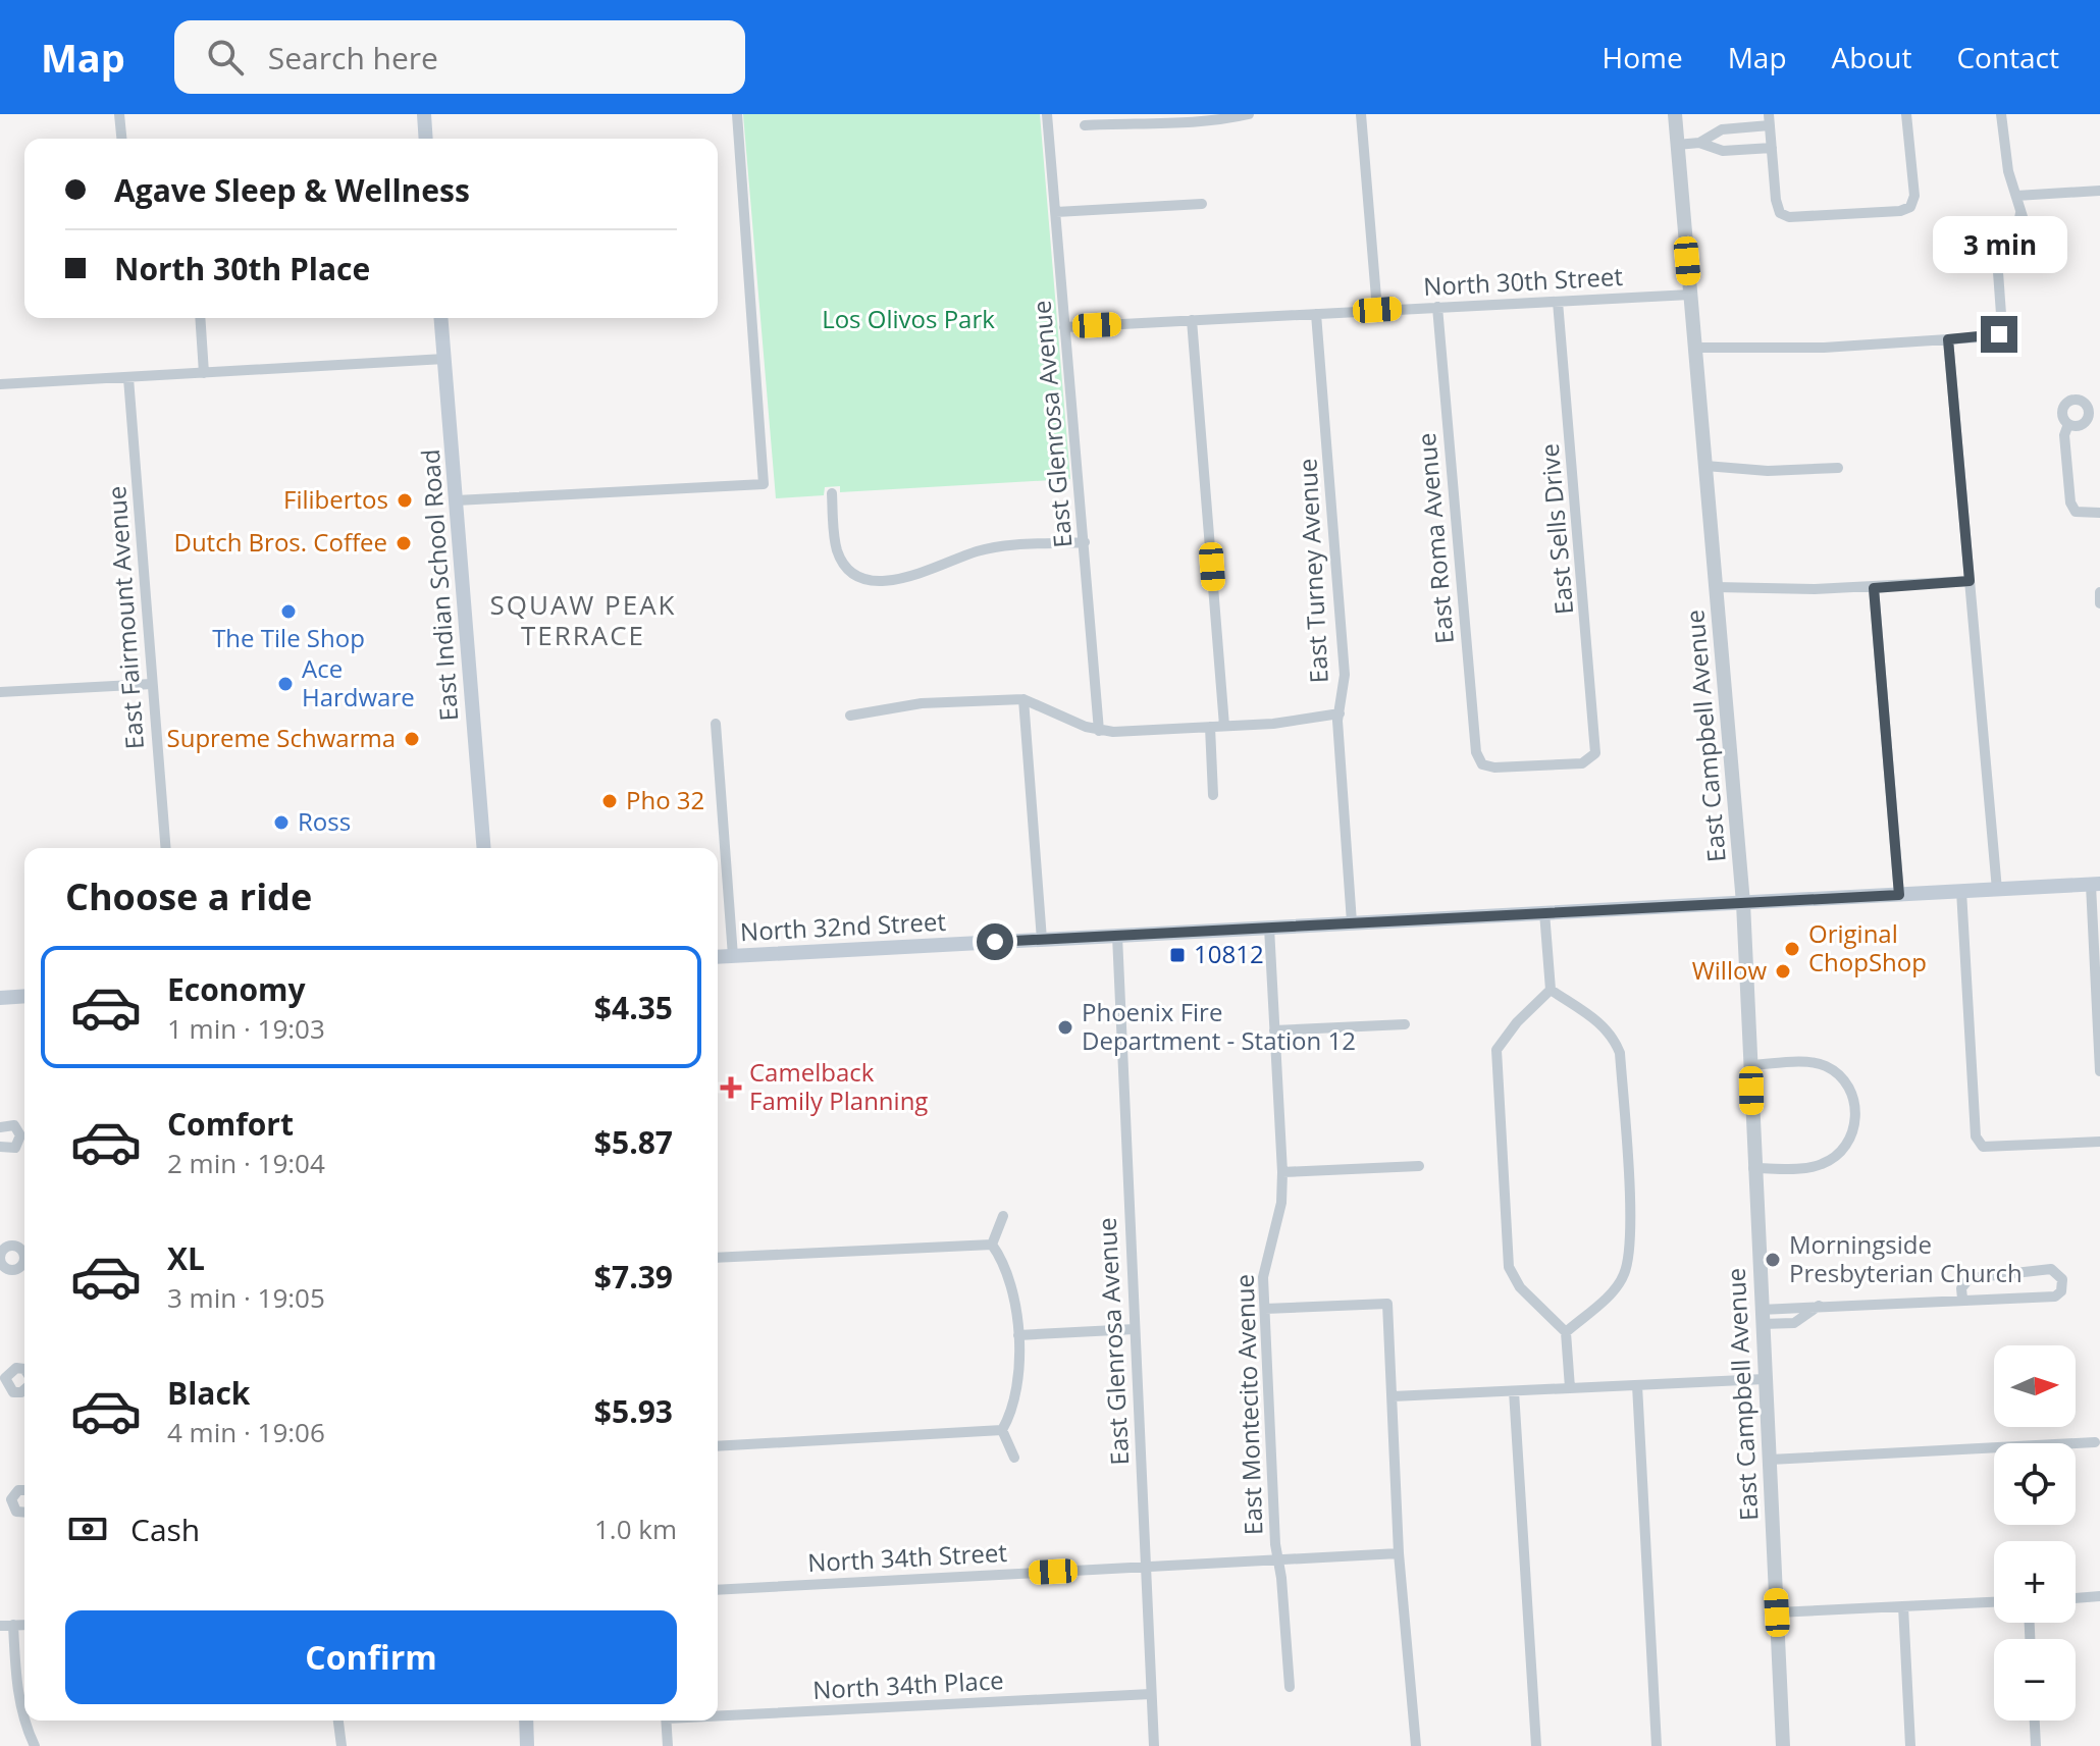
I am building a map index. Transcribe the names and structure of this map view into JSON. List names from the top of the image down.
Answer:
{
  "streets": {
    "main road": ["East Indian School Road", "North 32nd Street"],
    "street": [
      "North 30th Street",
      "East Glenrosa Avenue",
      "East Sells Drive",
      "East Roma Avenue",
      "East Turney Avenue",
      "East Fairmount Avenue",
      "East Campbell Avenue",
      "East Montecito Avenue",
      "North 34th Street",
      "North 34th Place"
    ]
  },
  "crossings": [
    ["North 30th Street", "East Glenrosa Avenue"],
    ["North 30th Street", "East Sells Drive"],
    ["North 30th Street", "East Roma Avenue"],
    ["North 30th Street", "East Turney Avenue"],
    ["North 30th Street", "East Campbell Avenue"],
    ["East Glenrosa Avenue", "North 32nd Street"],
    ["East Glenrosa Avenue", "North 34th Street"],
    ["East Glenrosa Avenue", "North 34th Place"],
    ["East Sells Drive", "East Roma Avenue"],
    ["East Turney Avenue", "North 32nd Street"],
    ["East Campbell Avenue", "North 32nd Street"],
    ["North 32nd Street", "East Montecito Avenue"],
    ["East Montecito Avenue", "North 34th Street"]
  ],
  "districts": ["SQUAW PEAK TERRACE"],
  "parks": ["Los Olivos Park"],
  "places": {
    "other": [
      "Filibertos",
      "Dutch Bros. Coffee",
      "The Tile Shop",
      "Ace Hardware",
      "Supreme Schwarma",
      "Pho 32",
      "Ross",
      "Original ChopShop",
      "Willow",
      "Phoenix Fire Department - Station 12",
      "Morningside Presbyterian Church"
    ],
    "transit": ["10812"],
    "health": ["Camelback Family Planning"]
  },
  "north": "right",
  "page": {
    "header": "Map",
    "search": "Search here",
    "nav": [
      "Home",
      "Map",
      "About",
      "Contact"
    ],
    "banner": ["Agave Sleep & Wellness", "North 30th Place"],
    "bubble": "3 min",
    "heading": "Choose a ride",
    "list": [
      {
        "name": "Economy",
        "note": "1 min · 19:03",
        "value": "$4.35"
      },
      {
        "name": "Comfort",
        "note": "2 min · 19:04",
        "value": "$5.87"
      },
      {
        "name": "XL",
        "note": "3 min · 19:05",
        "value": "$7.39"
      },
      {
        "name": "Black",
        "note": "4 min · 19:06",
        "value": "$5.93"
      }
    ],
    "map_buttons": ["+", "−"],
    "pay": ["Cash", "1.0 km"],
    "buttons": "Confirm"
  }
}
